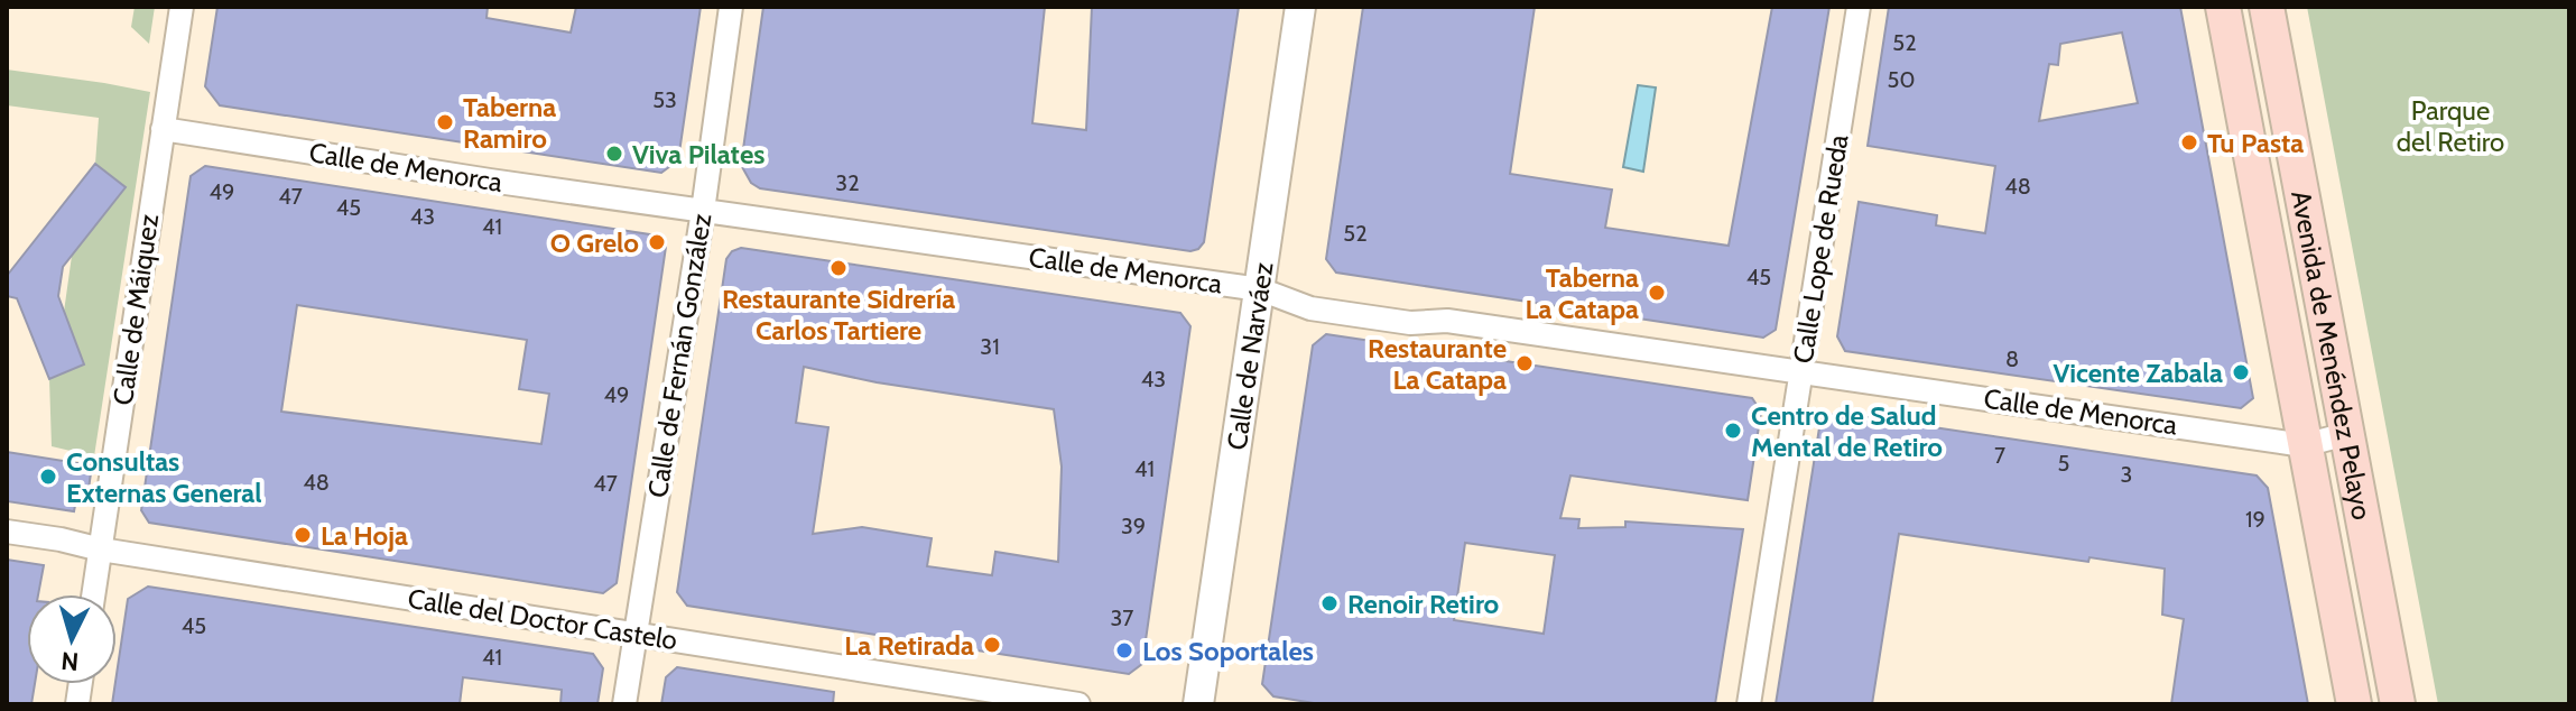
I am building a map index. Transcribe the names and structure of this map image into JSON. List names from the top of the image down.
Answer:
{
  "streets": {
    "main road": ["Avenida de Menéndez Pelayo"],
    "street": [
      "Calle de Menorca",
      "Calle Lope de Rueda",
      "Calle de Máiquez",
      "Calle de Fernán González",
      "Calle de Narváez",
      "Calle del Doctor Castelo"
    ]
  },
  "crossings": [
    ["Calle de Menorca", "Calle Lope de Rueda"],
    ["Calle de Menorca", "Calle de Máiquez"],
    ["Calle de Menorca", "Calle de Fernán González"],
    ["Calle de Menorca", "Calle de Narváez"],
    ["Calle de Menorca", "Avenida de Menéndez Pelayo"],
    ["Calle de Máiquez", "Calle del Doctor Castelo"],
    ["Calle de Fernán González", "Calle del Doctor Castelo"]
  ],
  "parks": ["Parque del Retiro"],
  "places": [
    "Taberna Ramiro",
    "Tu Pasta",
    "Viva Pilates",
    "O Grelo",
    "Restaurante Sidrería Carlos Tartiere",
    "Taberna La Catapa",
    "Restaurante La Catapa",
    "Vicente Zabala",
    "Centro de Salud Mental de Retiro",
    "Consultas Externas General",
    "La Hoja",
    "Renoir Retiro",
    "La Retirada",
    "Los Soportales"
  ],
  "house_numbers": [
    "52",
    "50",
    "53",
    "32",
    "48",
    "49",
    "47",
    "45",
    "43",
    "41",
    "52",
    "45",
    "31",
    "8",
    "43",
    "49",
    "7",
    "5",
    "41",
    "3",
    "48",
    "47",
    "19",
    "39",
    "37",
    "45",
    "41"
  ],
  "north": "bottom"
}
